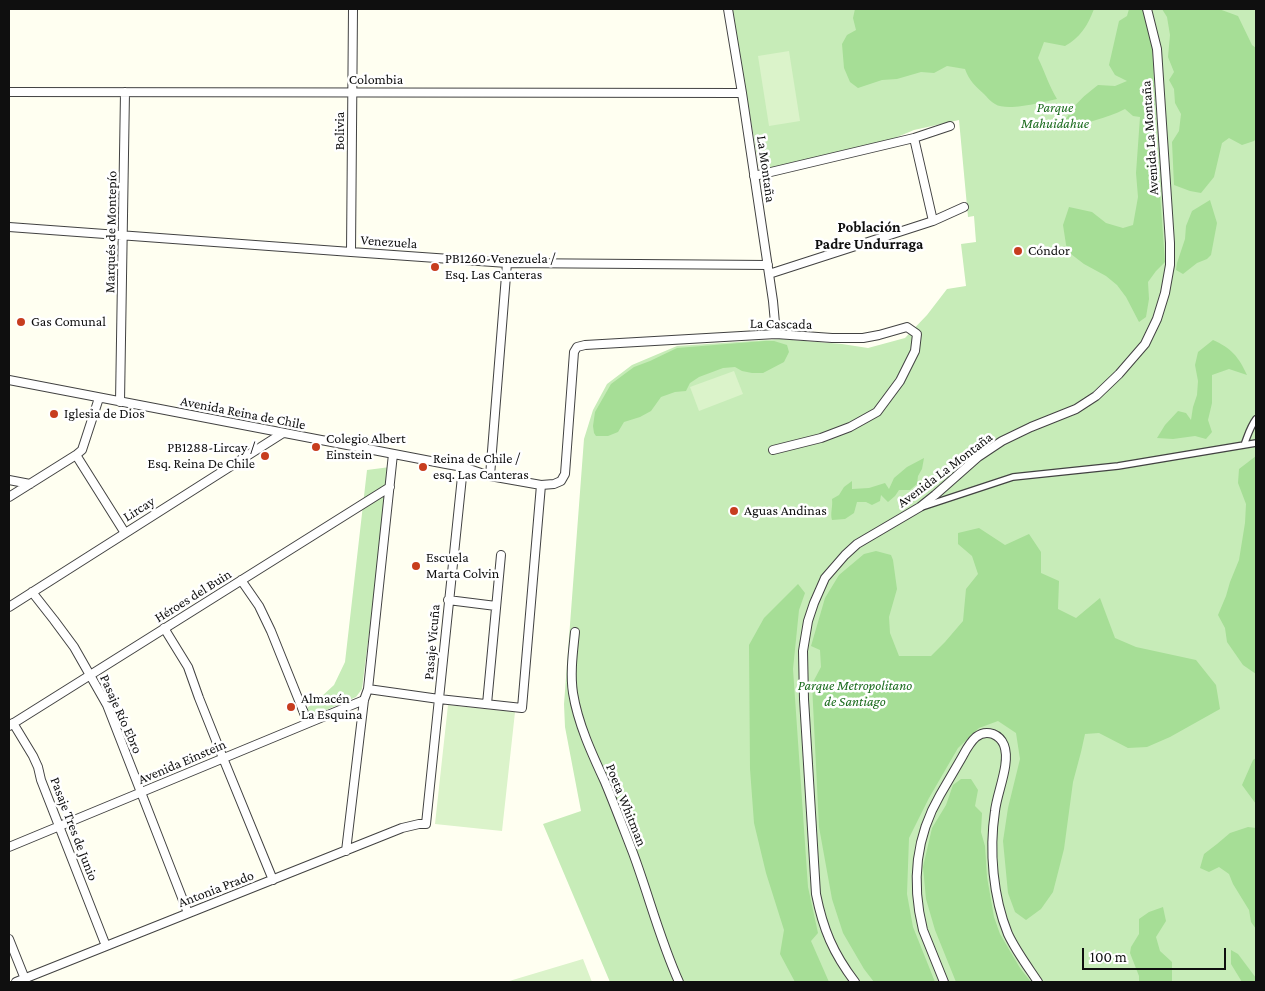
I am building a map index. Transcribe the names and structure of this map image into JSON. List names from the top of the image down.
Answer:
{
  "streets": {
    "street": [
      "Colombia",
      "Bolivia",
      "Avenida La Montaña",
      "La Montaña",
      "Marqués de Montepío",
      "Venezuela",
      "La Cascada",
      "Avenida Reina de Chile",
      "Lircay",
      "Héroes del Buin",
      "Pasaje Vicuña",
      "Pasaje Río Ebro",
      "Avenida Einstein",
      "Poeta Whitman",
      "Pasaje Tres de Junio",
      "Antonia Prado"
    ]
  },
  "crossings": [
    ["Colombia", "Bolivia"],
    ["Colombia", "La Montaña"],
    ["Colombia", "Marqués de Montepío"],
    ["Bolivia", "Venezuela"],
    ["La Montaña", "Venezuela"],
    ["La Montaña", "La Cascada"],
    ["Marqués de Montepío", "Venezuela"],
    ["Marqués de Montepío", "Avenida Reina de Chile"],
    ["La Cascada", "Avenida Reina de Chile"],
    ["Avenida Reina de Chile", "Lircay"],
    ["Avenida Reina de Chile", "Pasaje Vicuña"],
    ["Lircay", "Pasaje Río Ebro"],
    ["Héroes del Buin", "Pasaje Río Ebro"],
    ["Héroes del Buin", "Pasaje Tres de Junio"],
    ["Pasaje Vicuña", "Antonia Prado"],
    ["Pasaje Río Ebro", "Avenida Einstein"],
    ["Pasaje Río Ebro", "Antonia Prado"],
    ["Avenida Einstein", "Pasaje Tres de Junio"],
    ["Pasaje Tres de Junio", "Antonia Prado"]
  ],
  "districts": ["Población Padre Undurraga"],
  "parks": ["Parque Mahuidahue", "Parque Metropolitano de Santiago"],
  "places": [
    "Cóndor",
    "PB1260-Venezuela / Esq. Las Canteras",
    "Gas Comunal",
    "Iglesia de Dios",
    "Colegio Albert Einstein",
    "PB1288-Lircay / Esq. Reina De Chile",
    "Reina de Chile / esq. Las Canteras",
    "Aguas Andinas",
    "Escuela Marta Colvin",
    "Almacén La Esquina"
  ],
  "scale_bar": "100 m"
}
